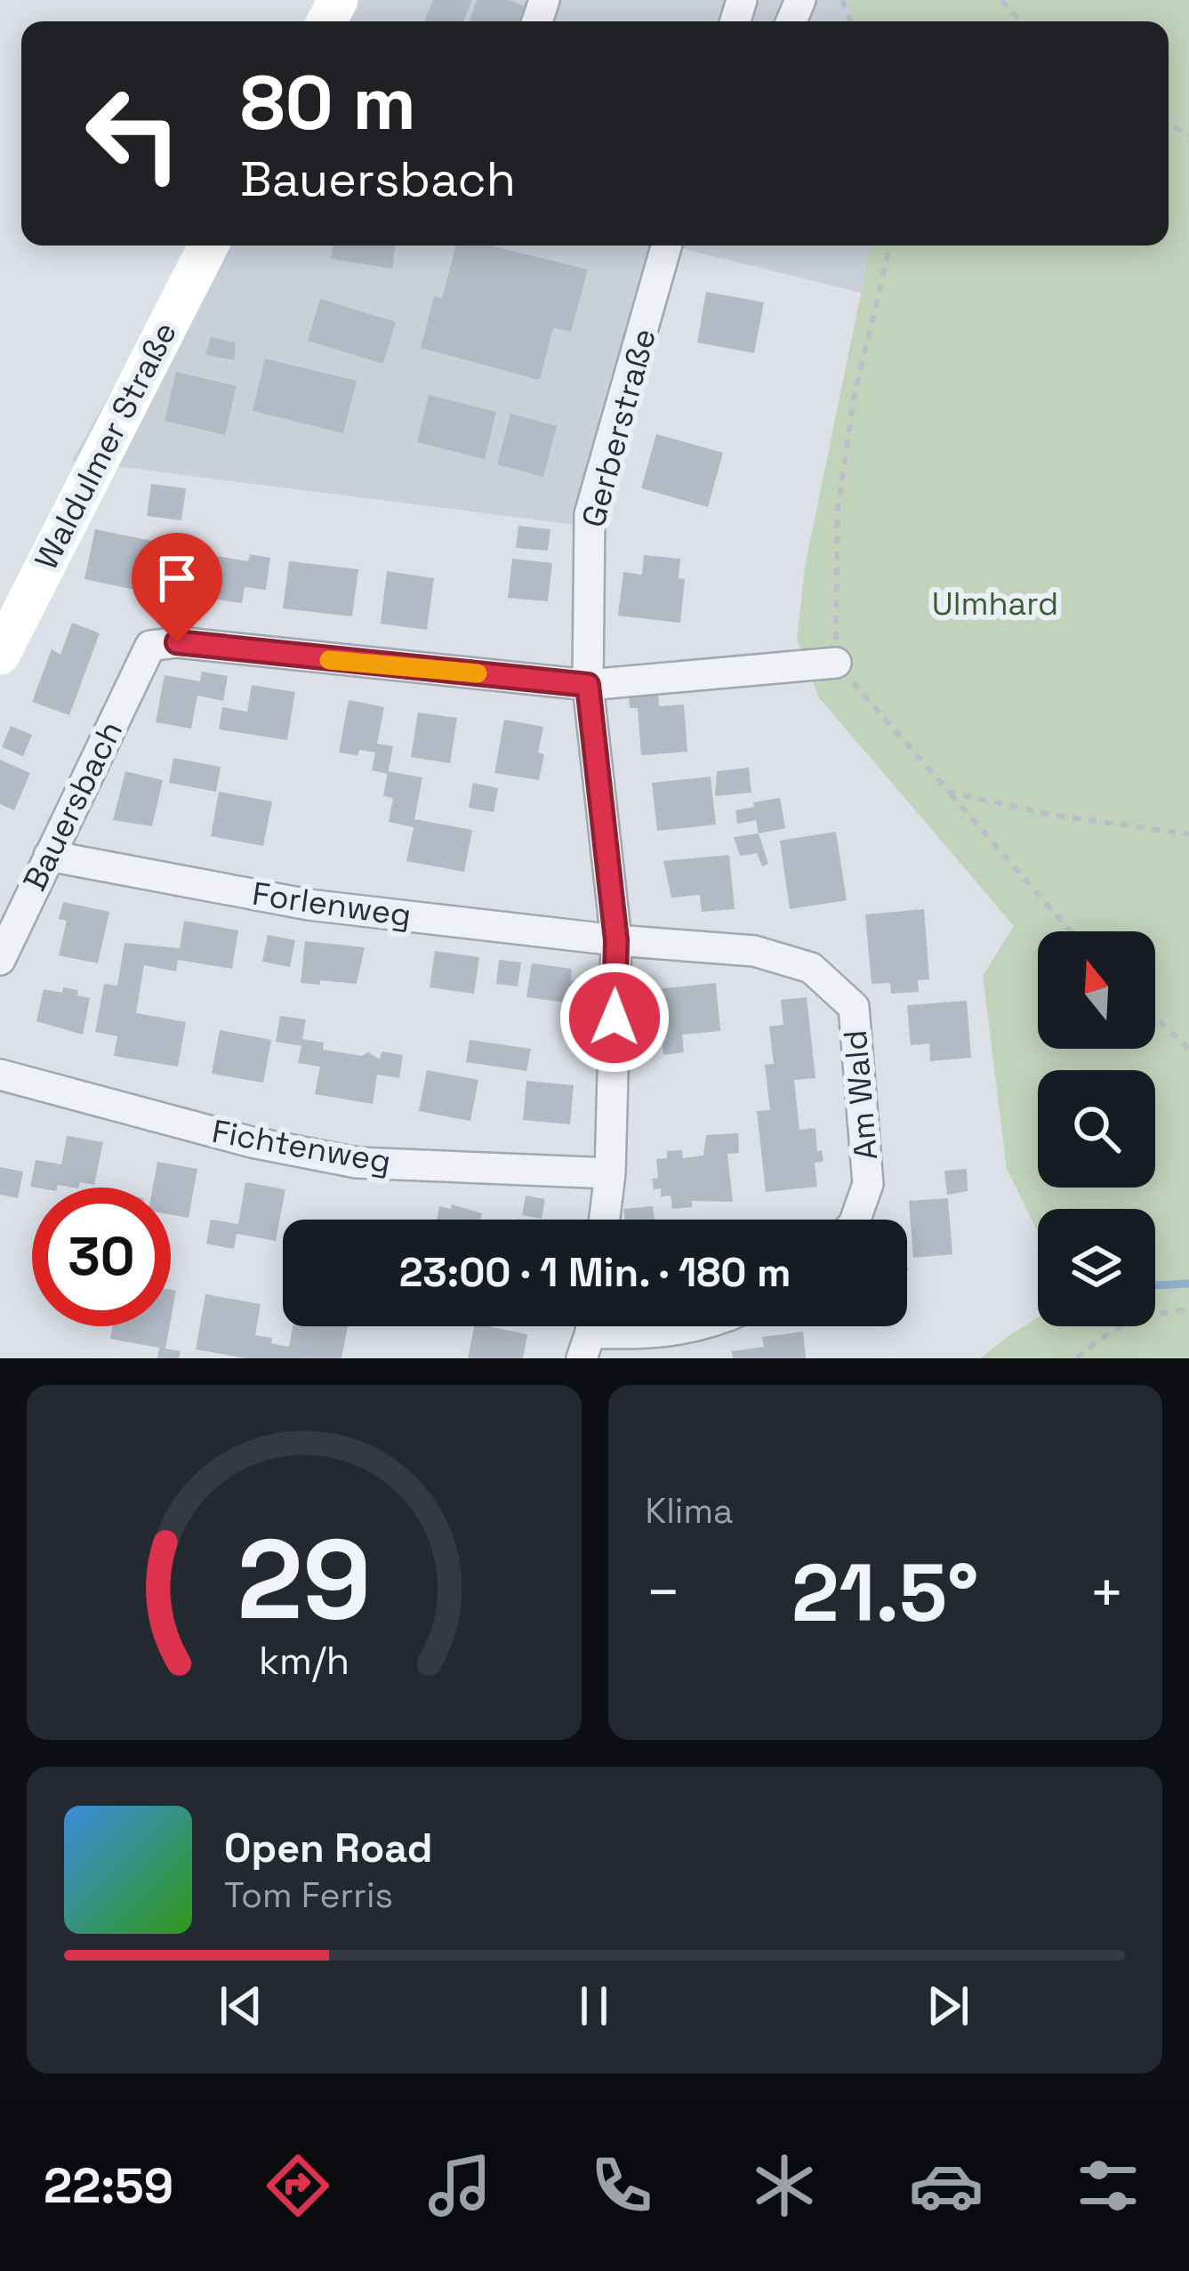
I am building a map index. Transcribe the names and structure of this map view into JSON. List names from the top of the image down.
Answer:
{
  "streets": {
    "street": [
      "Gerberstraße",
      "Waldulmer Straße",
      "Bauersbach",
      "Forlenweg",
      "Am Wald",
      "Fichtenweg"
    ]
  },
  "crossings": [
    ["Gerberstraße", "Bauersbach"],
    ["Gerberstraße", "Forlenweg"],
    ["Gerberstraße", "Am Wald"],
    ["Gerberstraße", "Fichtenweg"],
    ["Bauersbach", "Forlenweg"],
    ["Forlenweg", "Am Wald"]
  ],
  "parks": ["Ulmhard"],
  "north": "top",
  "page": {
    "turn": ["80 m", "Bauersbach"],
    "limit": "30",
    "trip": "23:00 · 1 Min. · 180 m",
    "tile": "Klima",
    "heat": ["−", "21.5°", "+"],
    "song": ["Open Road", "Tom Ferris"],
    "tabs": "22:59",
    "gauge": ["29", "km/h"]
  }
}
